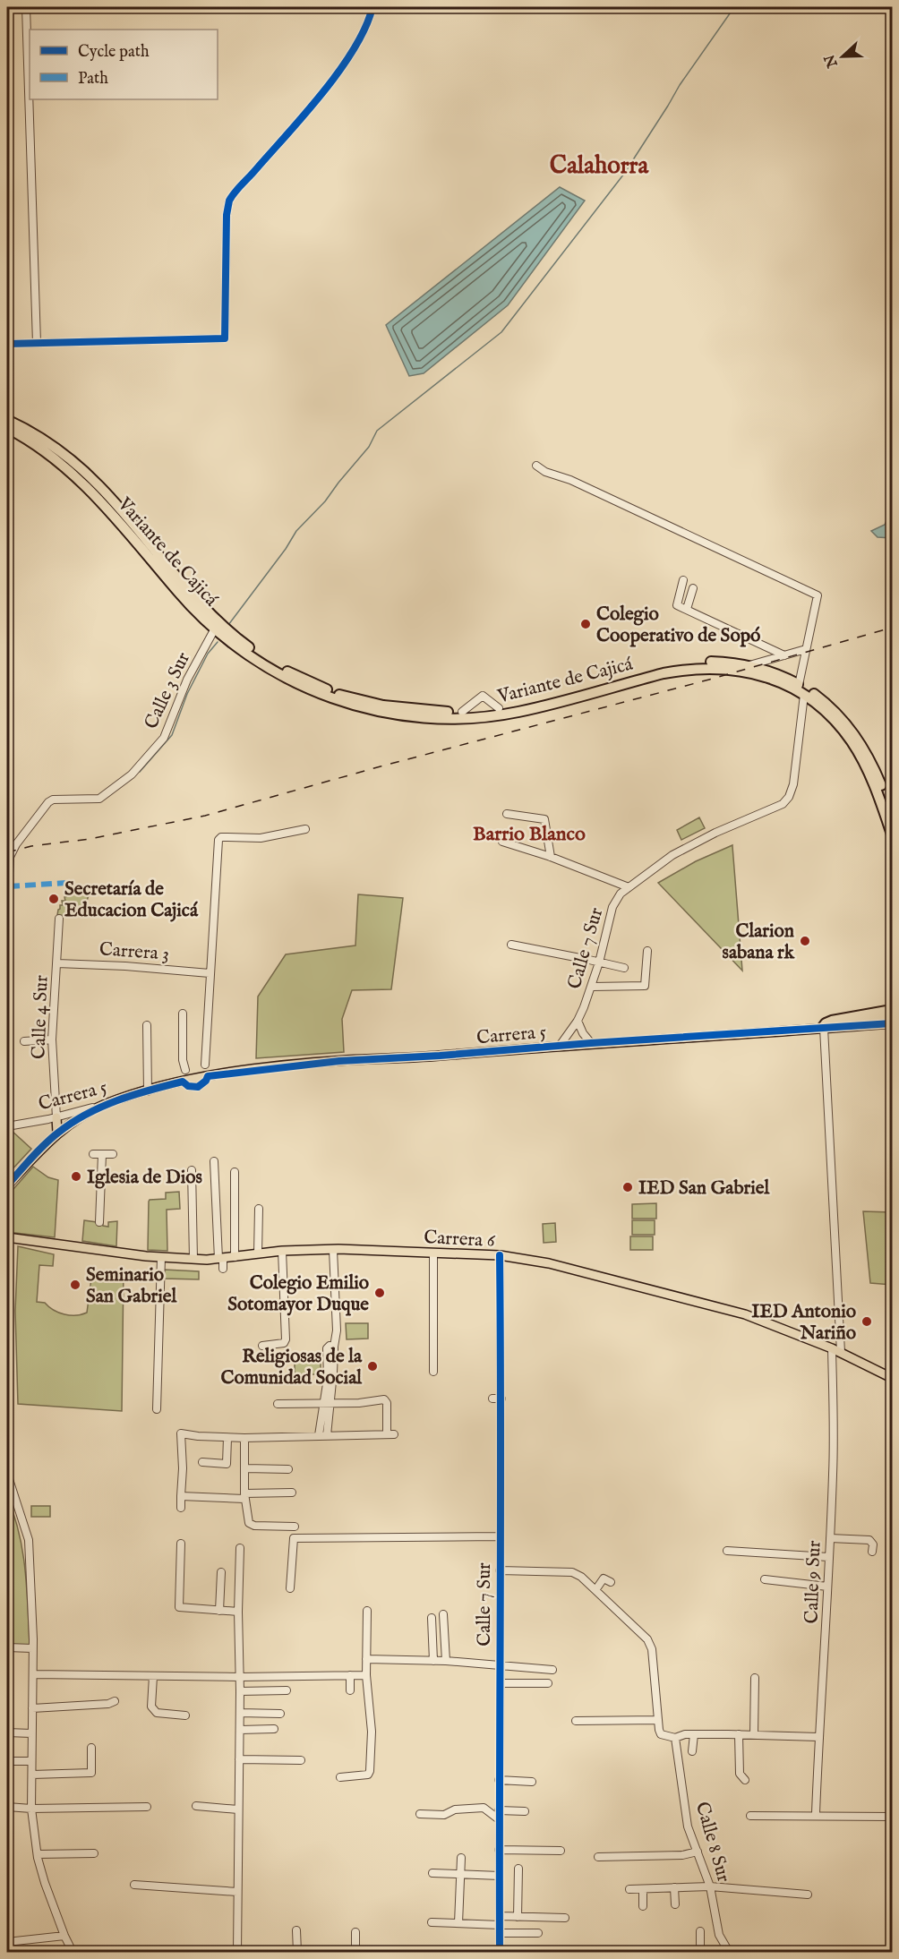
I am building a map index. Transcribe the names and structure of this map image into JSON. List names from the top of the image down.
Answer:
{
  "streets": {
    "highway": ["Variante de Cajicá"],
    "main road": ["Carrera 5", "Carrera 6"],
    "street": [
      "Calle 3 Sur",
      "Calle 7 Sur",
      "Carrera 3",
      "Calle 4 Sur",
      "Calle 9 Sur",
      "Calle 8 Sur"
    ]
  },
  "crossings": [
    ["Variante de Cajicá", "Calle 3 Sur"],
    ["Variante de Cajicá", "Calle 7 Sur"],
    ["Calle 7 Sur", "Carrera 5"],
    ["Calle 7 Sur", "Carrera 6"],
    ["Carrera 3", "Calle 4 Sur"],
    ["Calle 4 Sur", "Carrera 5"],
    ["Carrera 6", "Calle 9 Sur"]
  ],
  "districts": ["Calahorra", "Barrio Blanco"],
  "places": [
    "Colegio Cooperativo de Sopó",
    "Secretaría de Educacion Cajicá",
    "Clarion sabana rk",
    "Iglesia de Dios",
    "IED San Gabriel",
    "Seminario San Gabriel",
    "Colegio Emilio Sotomayor Duque",
    "IED Antonio Nariño",
    "Religiosas de la Comunidad Social"
  ],
  "legend": ["Cycle path", "Path"],
  "north": "left"
}
